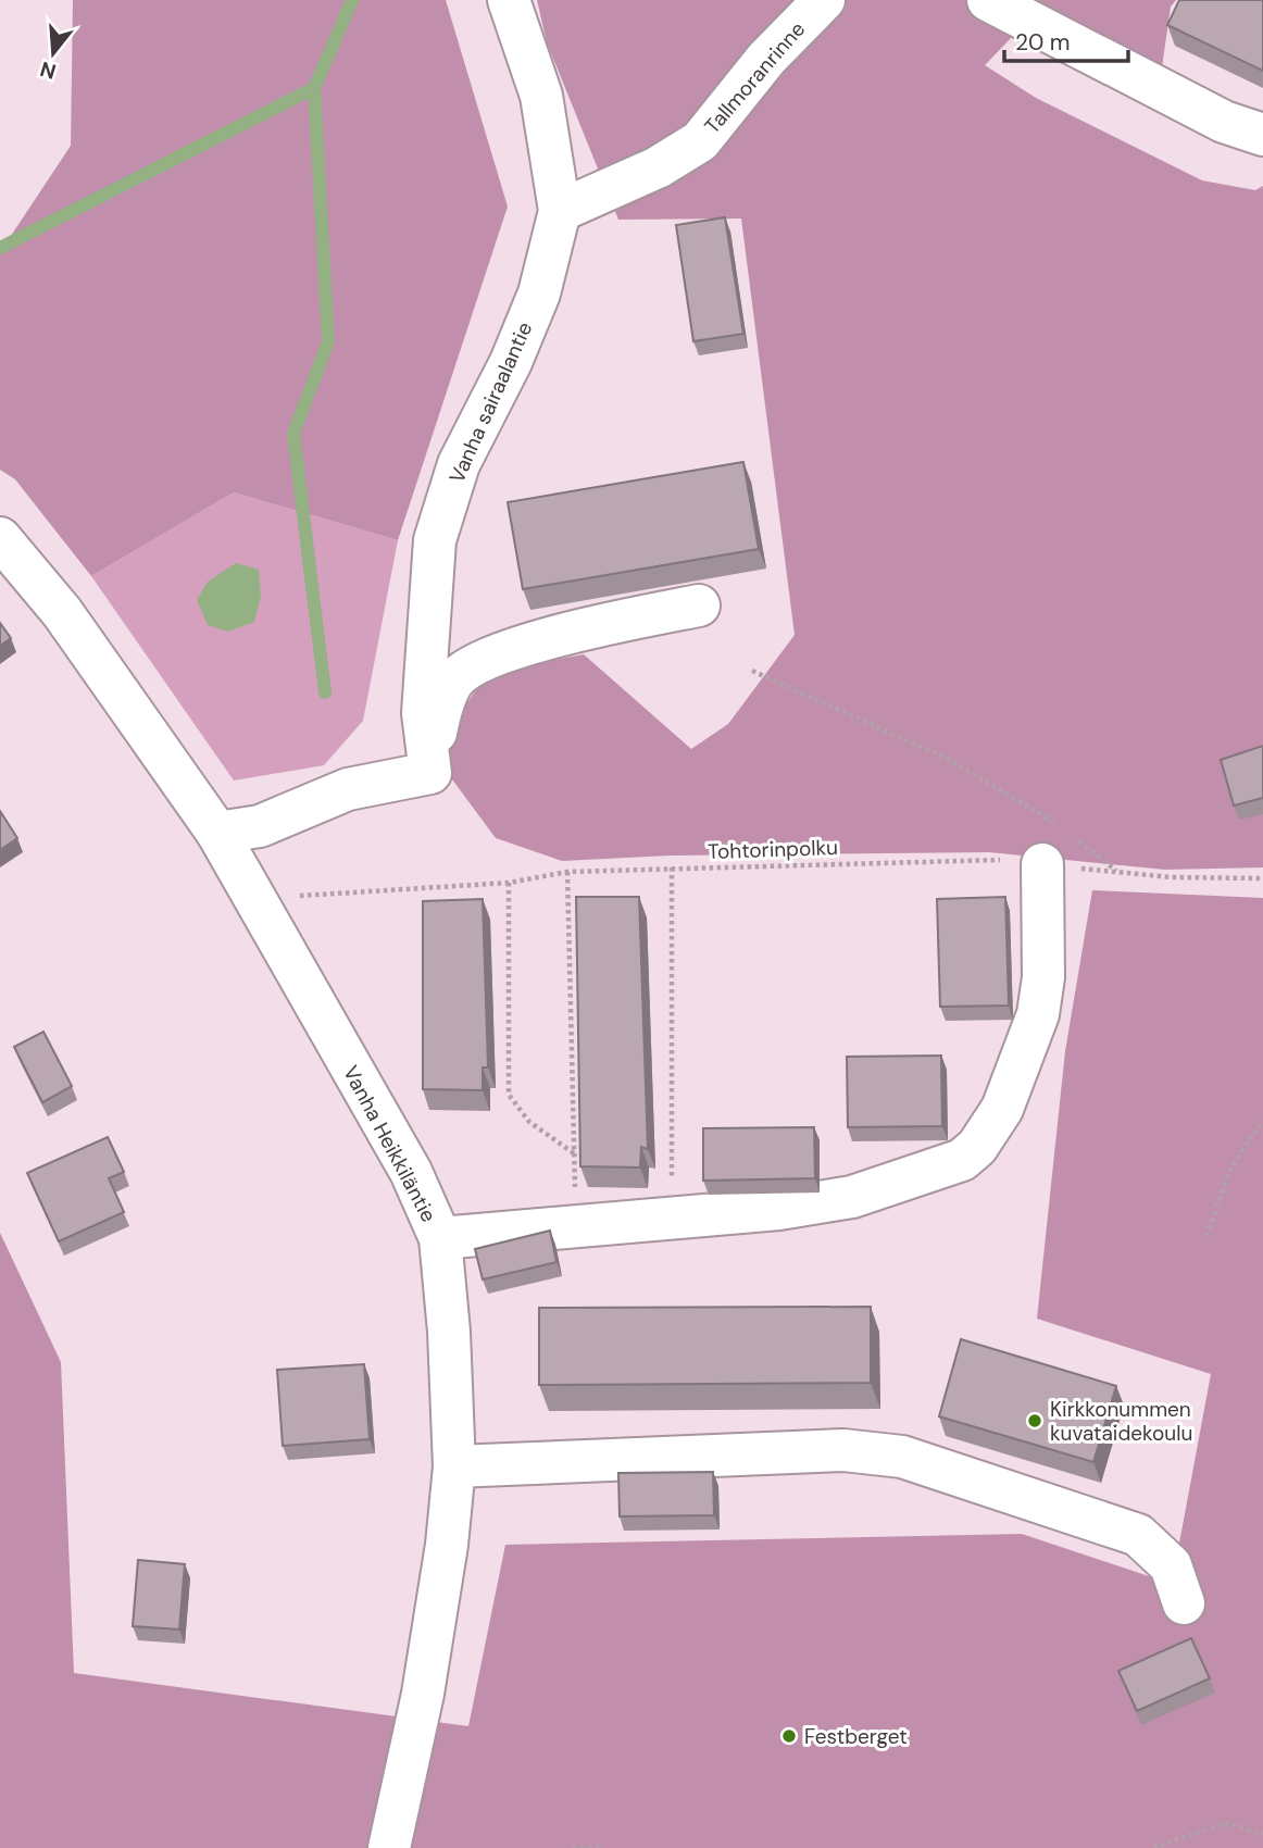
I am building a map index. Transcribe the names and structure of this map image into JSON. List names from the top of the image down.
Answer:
{
  "streets": {
    "street": ["Tallmoranrinne", "Vanha sairaalantie", "Vanha Heikkiläntie"],
    "path": ["Tohtorinpolku"]
  },
  "crossings": [
    ["Tallmoranrinne", "Vanha sairaalantie"]
  ],
  "places": ["Kirkkonummen kuvataidekoulu", "Festberget"],
  "scale_bar": "20 m",
  "north": "bottom"
}
